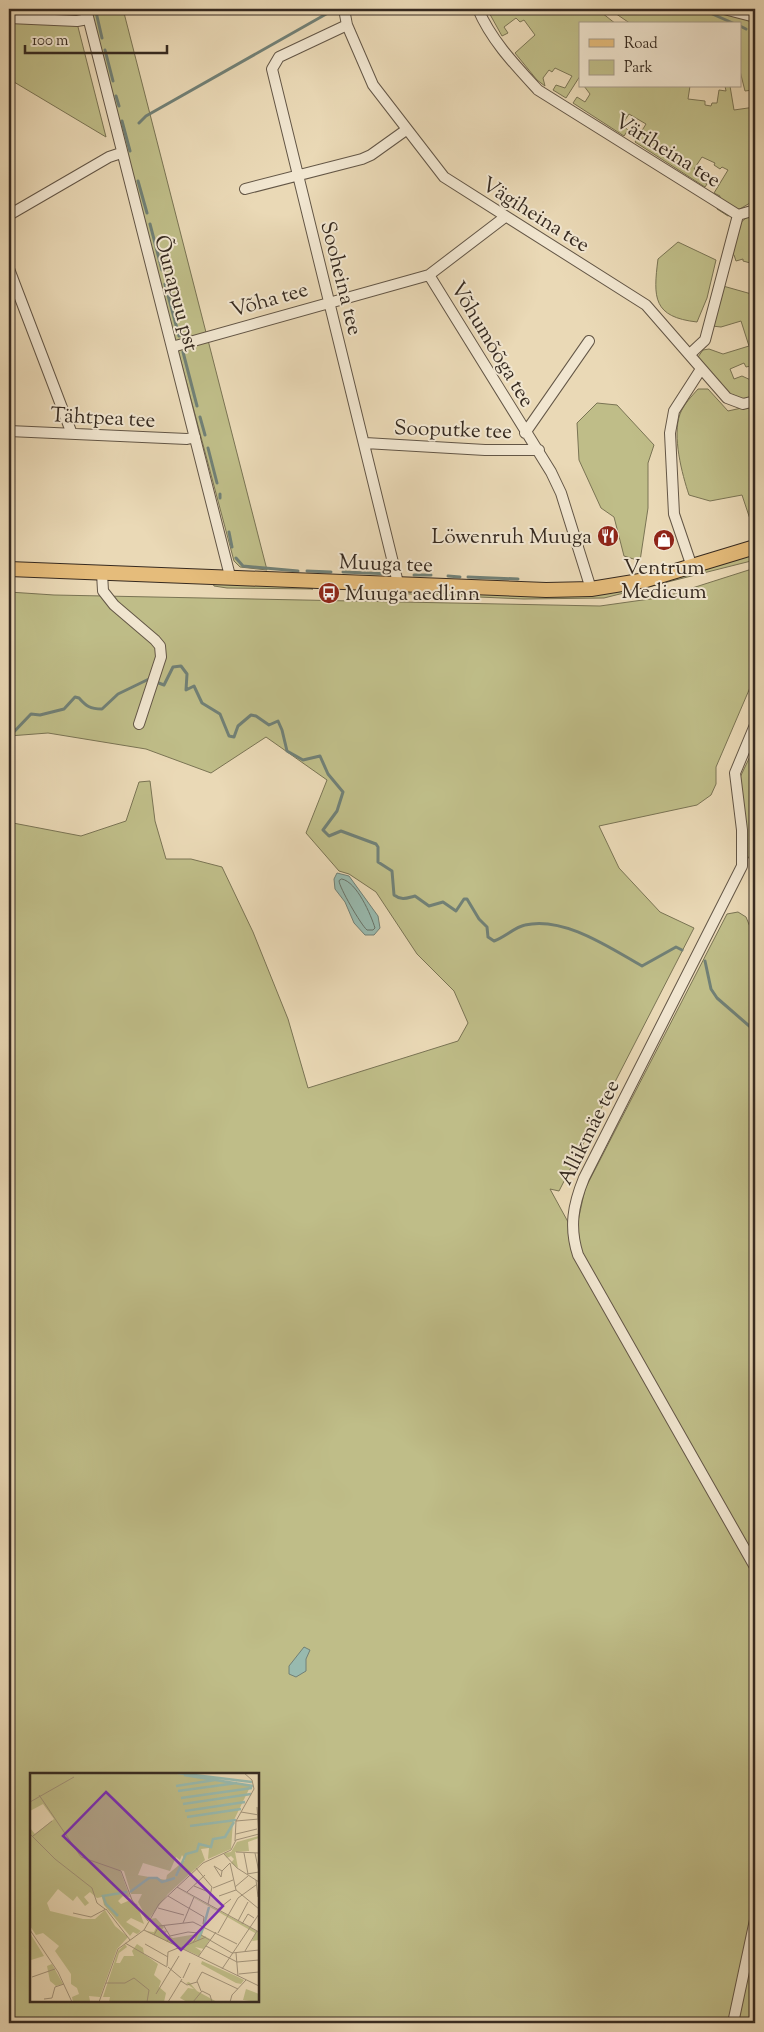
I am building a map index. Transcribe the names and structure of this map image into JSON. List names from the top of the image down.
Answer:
{
  "streets": {
    "main road": ["Muuga tee"],
    "street": [
      "Väriheina tee",
      "Vägiheina tee",
      "Sooheina tee",
      "Õunapuu pst",
      "Võha tee",
      "Võhumõõga tee",
      "Tähtpea tee",
      "Sooputke tee",
      "Allikmäe tee"
    ]
  },
  "crossings": [
    ["Vägiheina tee", "Sooheina tee"],
    ["Vägiheina tee", "Võha tee"],
    ["Sooheina tee", "Võha tee"],
    ["Sooheina tee", "Sooputke tee"],
    ["Sooheina tee", "Muuga tee"],
    ["Õunapuu pst", "Võha tee"],
    ["Õunapuu pst", "Tähtpea tee"],
    ["Õunapuu pst", "Muuga tee"],
    ["Võha tee", "Võhumõõga tee"],
    ["Võhumõõga tee", "Sooputke tee"],
    ["Võhumõõga tee", "Muuga tee"]
  ],
  "places": {
    "restaurant": ["Löwenruh Muuga"],
    "shop": ["Ventrum Medicum"],
    "bus stop": ["Muuga aedlinn"]
  },
  "legend": ["Road", "Park"],
  "scale_bar": "100 m"
}
